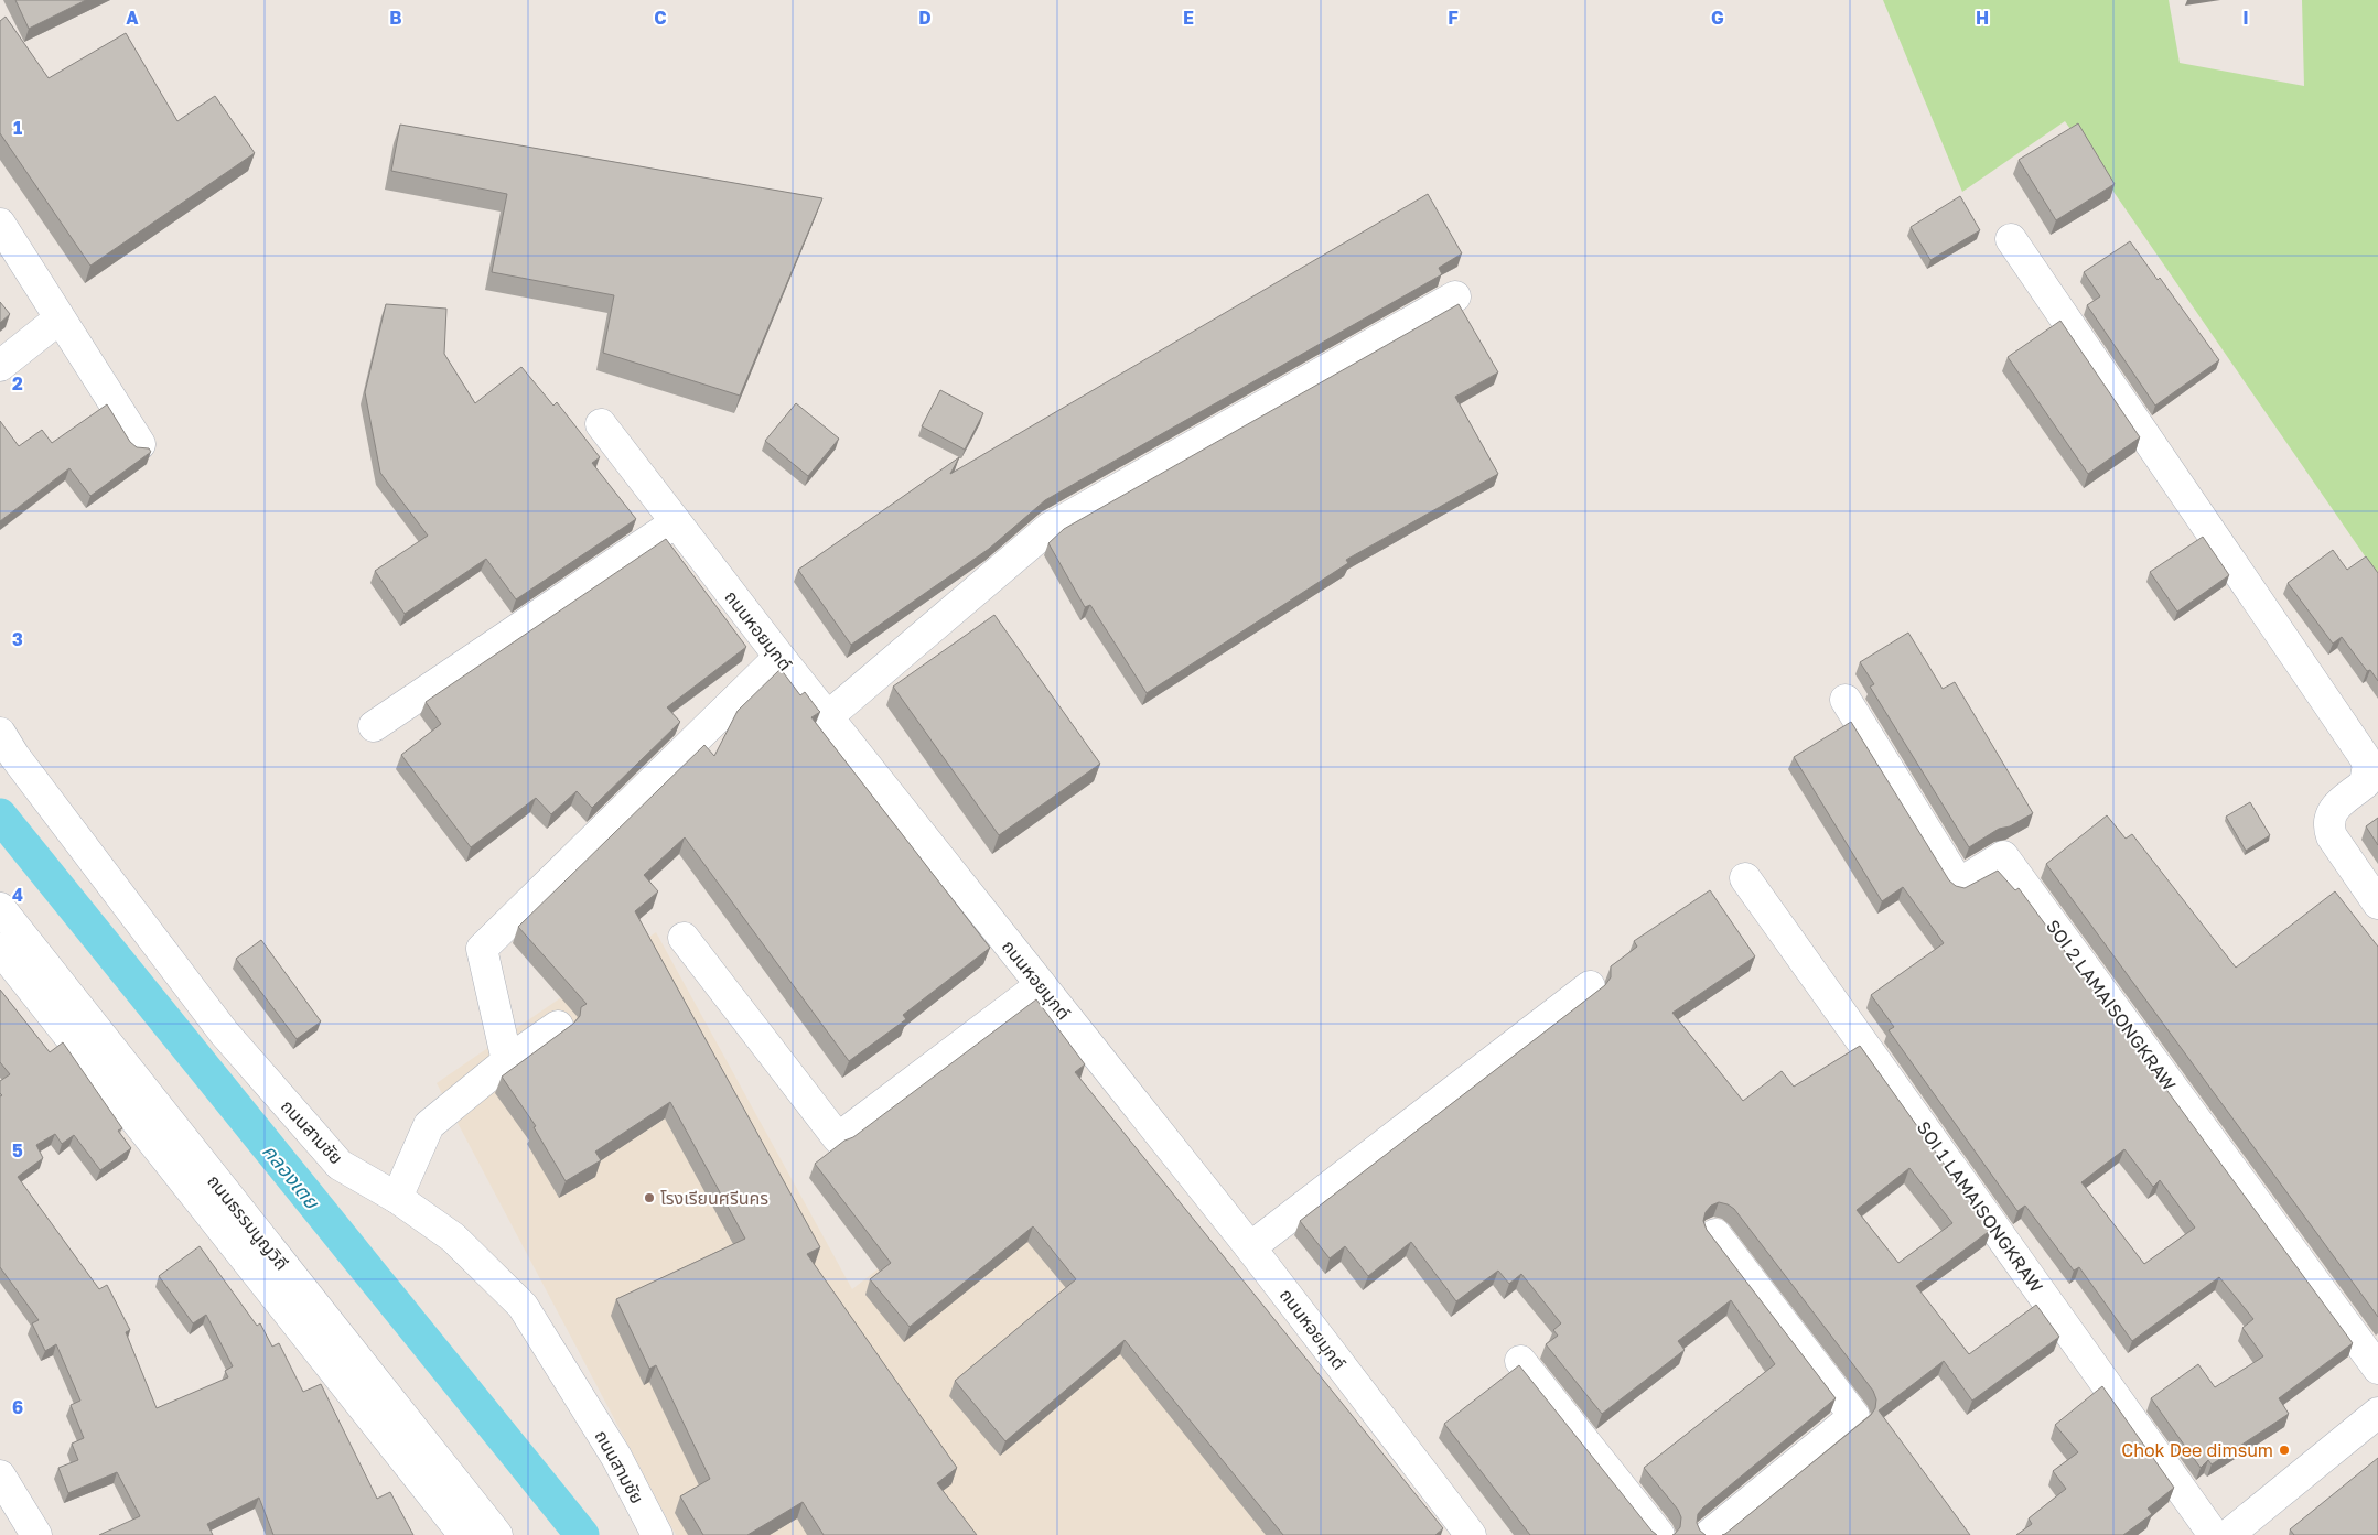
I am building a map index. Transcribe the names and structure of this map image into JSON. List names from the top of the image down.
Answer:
{
  "streets": {
    "street": [
      "ถนนหอยมุกต์",
      "SOI 2 LAMAISONGKRAW",
      "ถนนสามชัย",
      "SOI 1 LAMAISONGKRAW",
      "ถนนธรรมนูญวิถี"
    ]
  },
  "water": ["คลองเตย"],
  "places": ["โรงเรียนศรีนคร", "Chok Dee dimsum"],
  "grid": {
    "columns": [
      "A",
      "B",
      "C",
      "D",
      "E",
      "F",
      "G",
      "H",
      "I"
    ],
    "rows": [
      "1",
      "2",
      "3",
      "4",
      "5",
      "6"
    ]
  }
}
